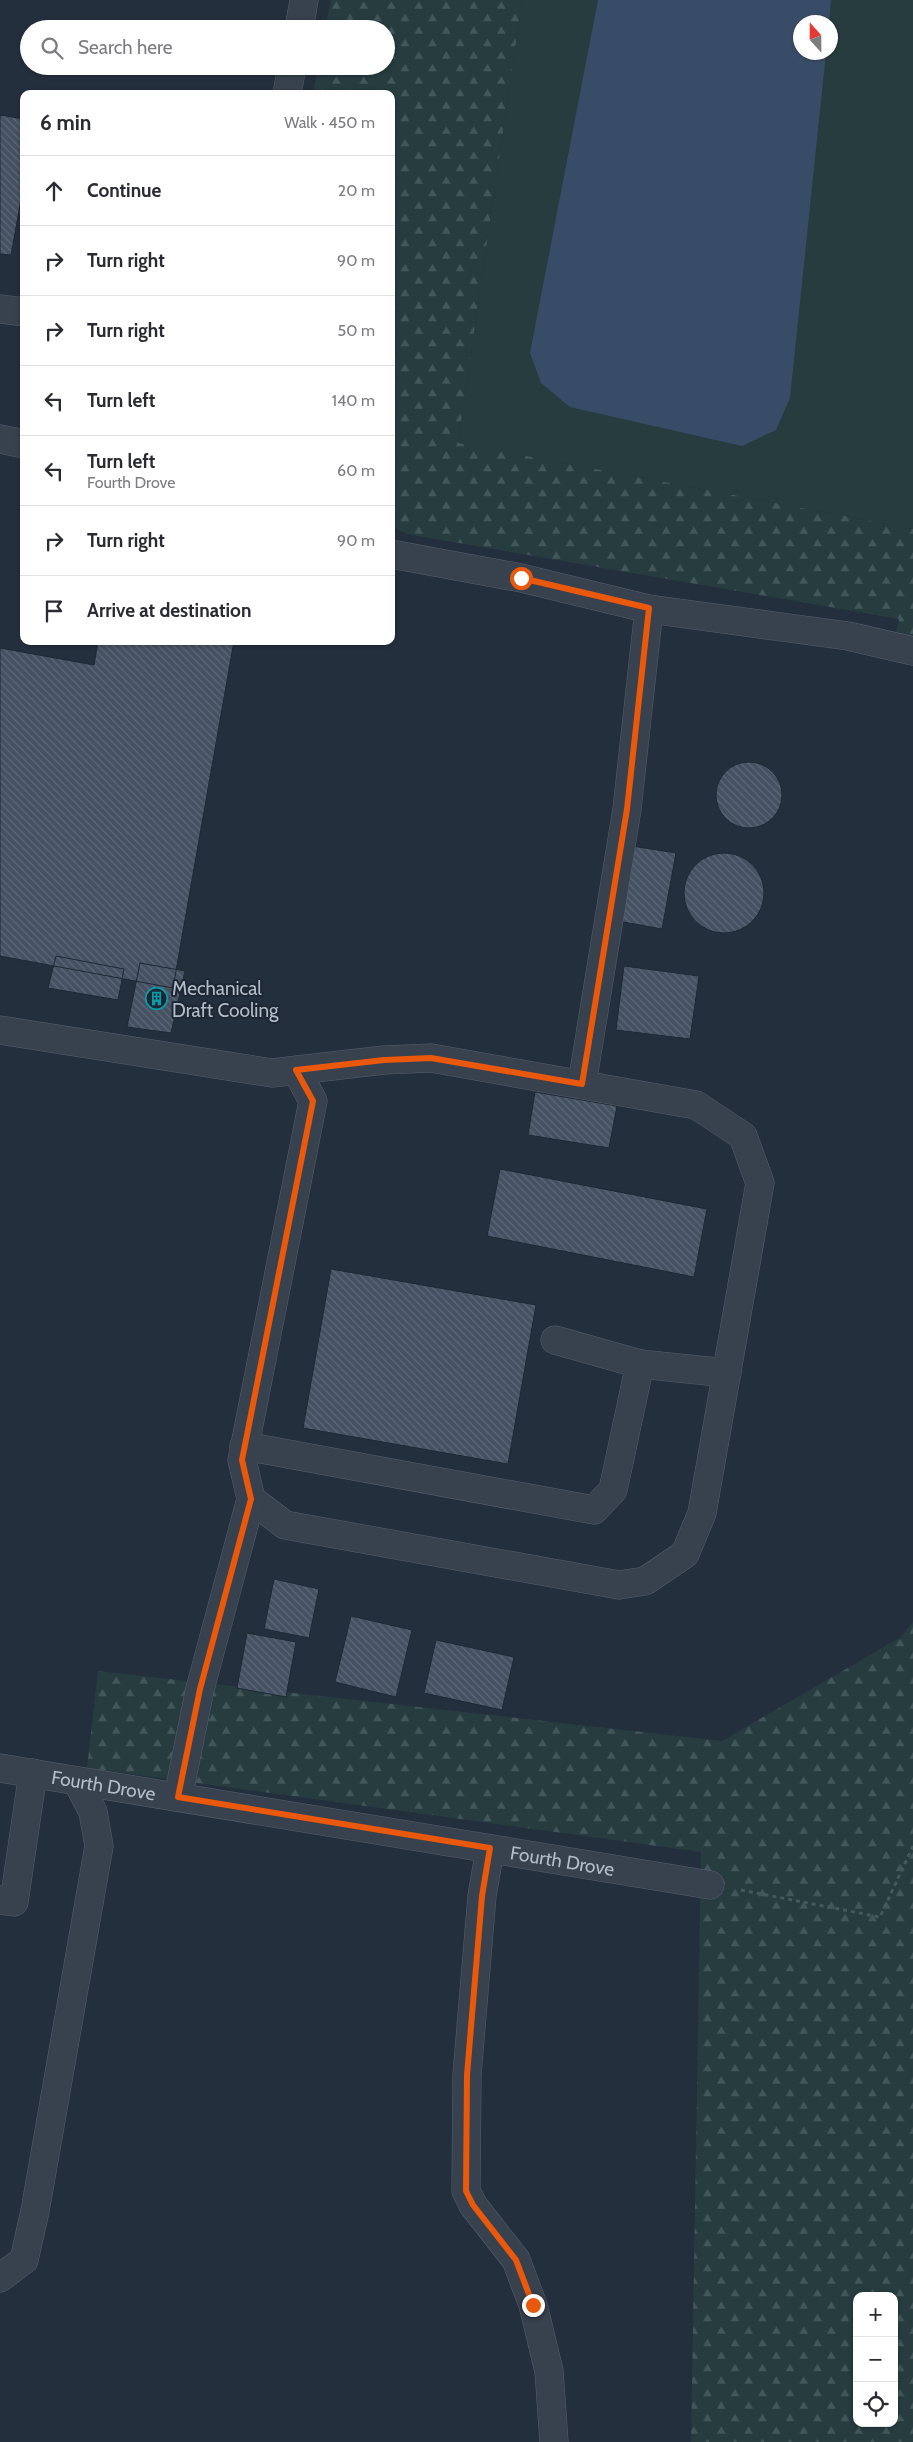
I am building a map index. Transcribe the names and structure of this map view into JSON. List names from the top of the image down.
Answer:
{
  "streets": {
    "lane": ["Fourth Drove"]
  },
  "places": {
    "building": ["Mechanical Draft Cooling"]
  },
  "north": "top",
  "page": {
    "search": "Search here",
    "heading": ["6 min", "Walk · 450 m"],
    "list": [
      ["Continue", "20 m"],
      ["Turn right", "90 m"],
      ["Turn right", "50 m"],
      ["Turn left", "140 m"],
      ["Turn left", "Fourth Drove", "60 m"],
      ["Turn right", "90 m"],
      "Arrive at destination"
    ],
    "map_buttons": ["+", "−"]
  }
}
